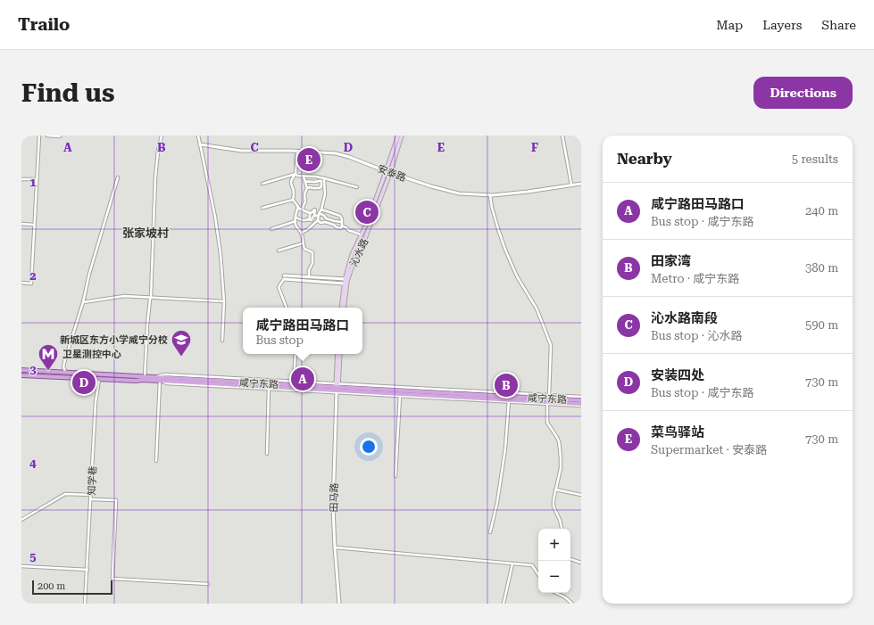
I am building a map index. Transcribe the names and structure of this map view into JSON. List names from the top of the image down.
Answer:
{
  "streets": {
    "main road": ["沁水路", "咸宁东路"],
    "street": ["安泰路", "知学巷", "田马路"]
  },
  "crossings": [
    ["安泰路", "沁水路"],
    ["咸宁东路", "知学巷"],
    ["咸宁东路", "田马路"]
  ],
  "districts": ["张家坡村"],
  "places": {
    "school or university": ["新城区东方小学咸宁分校"],
    "metro station": ["卫星测控中心"]
  },
  "scale_bar": "200 m",
  "page": {
    "header": "Trailo",
    "nav": ["Map", "Layers", "Share"],
    "buttons": "Directions",
    "title": "Find us",
    "heading": ["Nearby", "5 results"],
    "pins": [
      "E",
      "C",
      "A",
      "D",
      "B"
    ],
    "list": [
      {
        "mark": "A",
        "name": "咸宁路田马路口",
        "note": "Bus stop · 咸宁东路",
        "value": "240 m"
      },
      {
        "mark": "B",
        "name": "田家湾",
        "note": "Metro · 咸宁东路",
        "value": "380 m"
      },
      {
        "mark": "C",
        "name": "沁水路南段",
        "note": "Bus stop · 沁水路",
        "value": "590 m"
      },
      {
        "mark": "D",
        "name": "安装四处",
        "note": "Bus stop · 咸宁东路",
        "value": "730 m"
      },
      {
        "mark": "E",
        "name": "菜鸟驿站",
        "note": "Supermarket · 安泰路",
        "value": "730 m"
      }
    ],
    "popup": ["咸宁路田马路口", "Bus stop"],
    "map_buttons": ["+", "−"],
    "scale": "200 m"
  },
  "grid": {
    "columns": [
      "A",
      "B",
      "C",
      "D",
      "E",
      "F"
    ],
    "rows": [
      "1",
      "2",
      "3",
      "4",
      "5"
    ]
  }
}
